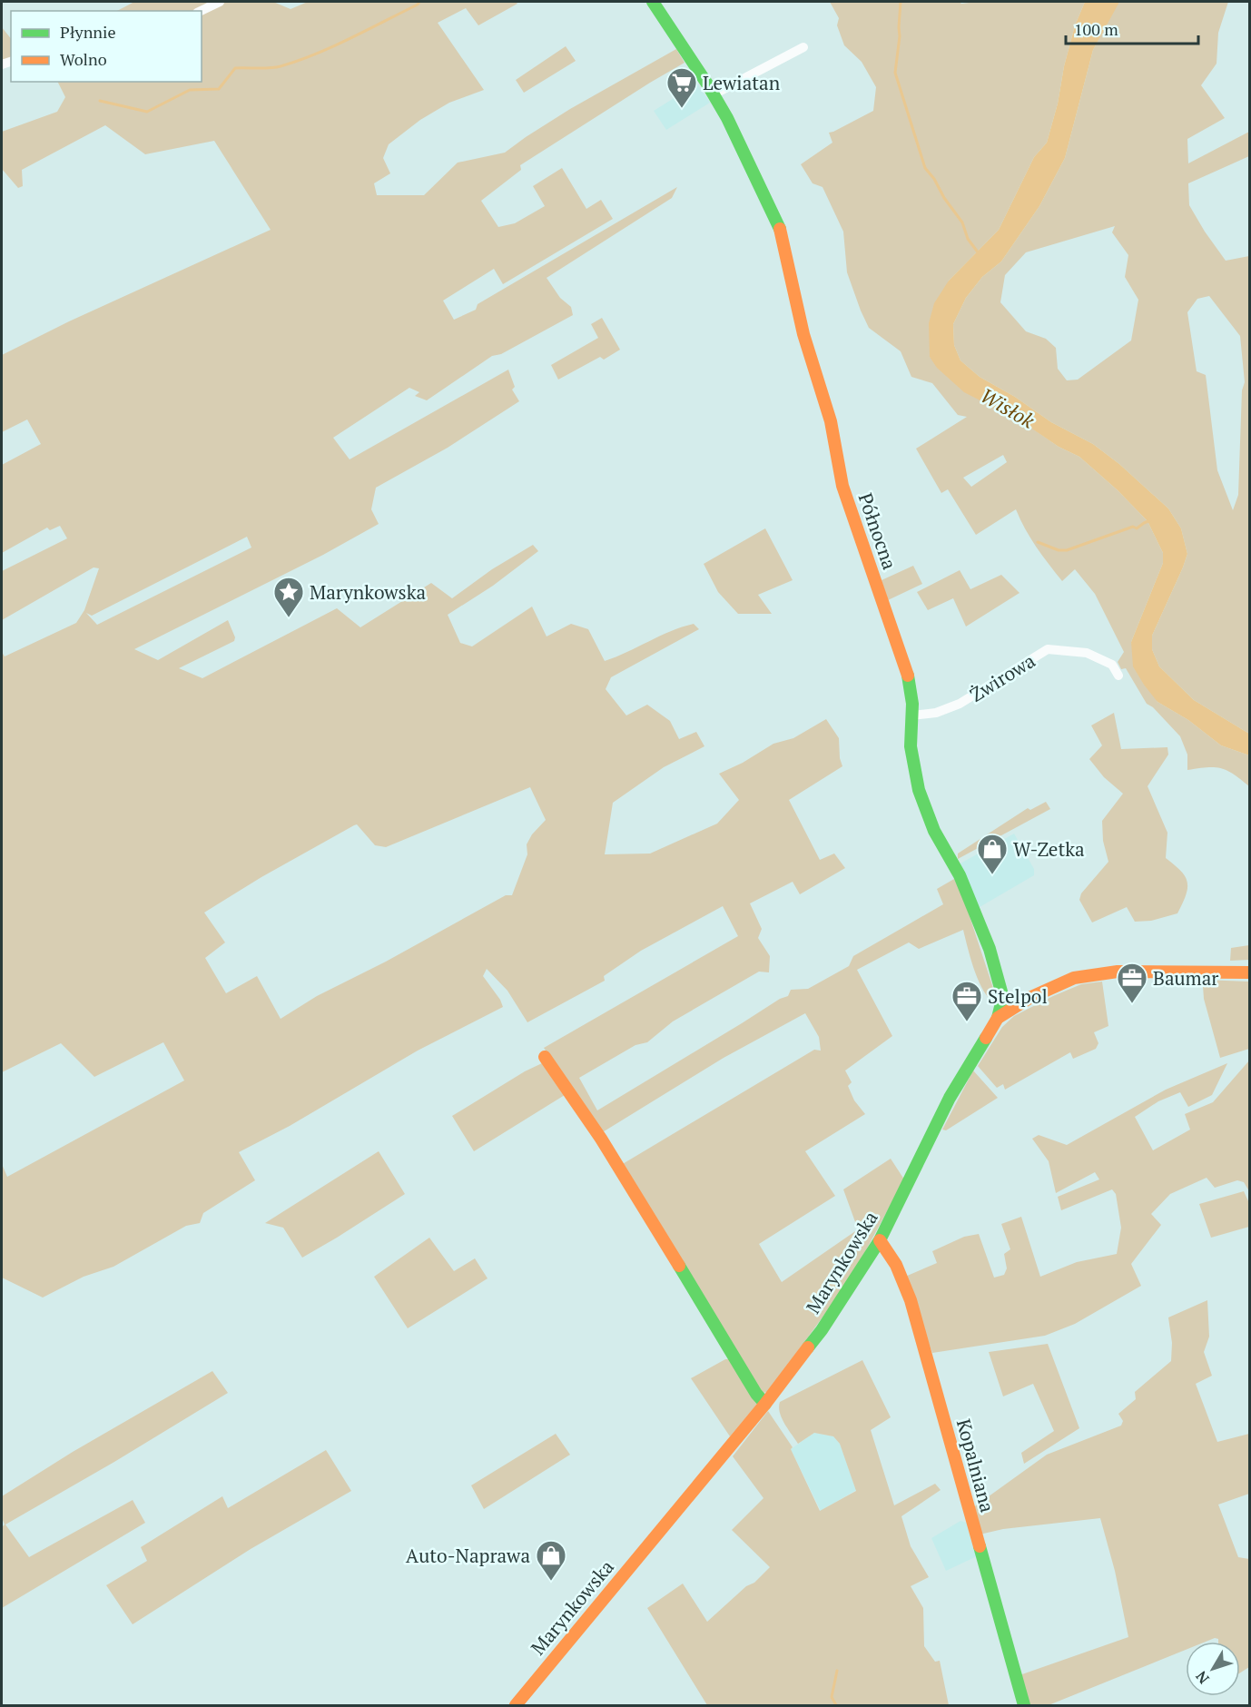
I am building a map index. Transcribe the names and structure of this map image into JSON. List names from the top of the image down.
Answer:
{
  "streets": {
    "street": [
      "Północna",
      "Żwirowa",
      "Marynkowska",
      "Kopalniana"
    ]
  },
  "crossings": [
    ["Północna", "Żwirowa"],
    ["Północna", "Marynkowska"],
    ["Marynkowska", "Kopalniana"]
  ],
  "water": ["Wisłok"],
  "places": {
    "supermarket": ["Lewiatan"],
    "place": ["Marynkowska"],
    "shop": ["W-Zetka", "Auto-Naprawa"],
    "office": ["Baumar", "Stelpol"]
  },
  "legend": ["Płynnie", "Wolno"],
  "scale_bar": "100 m",
  "north": "bottom left"
}
